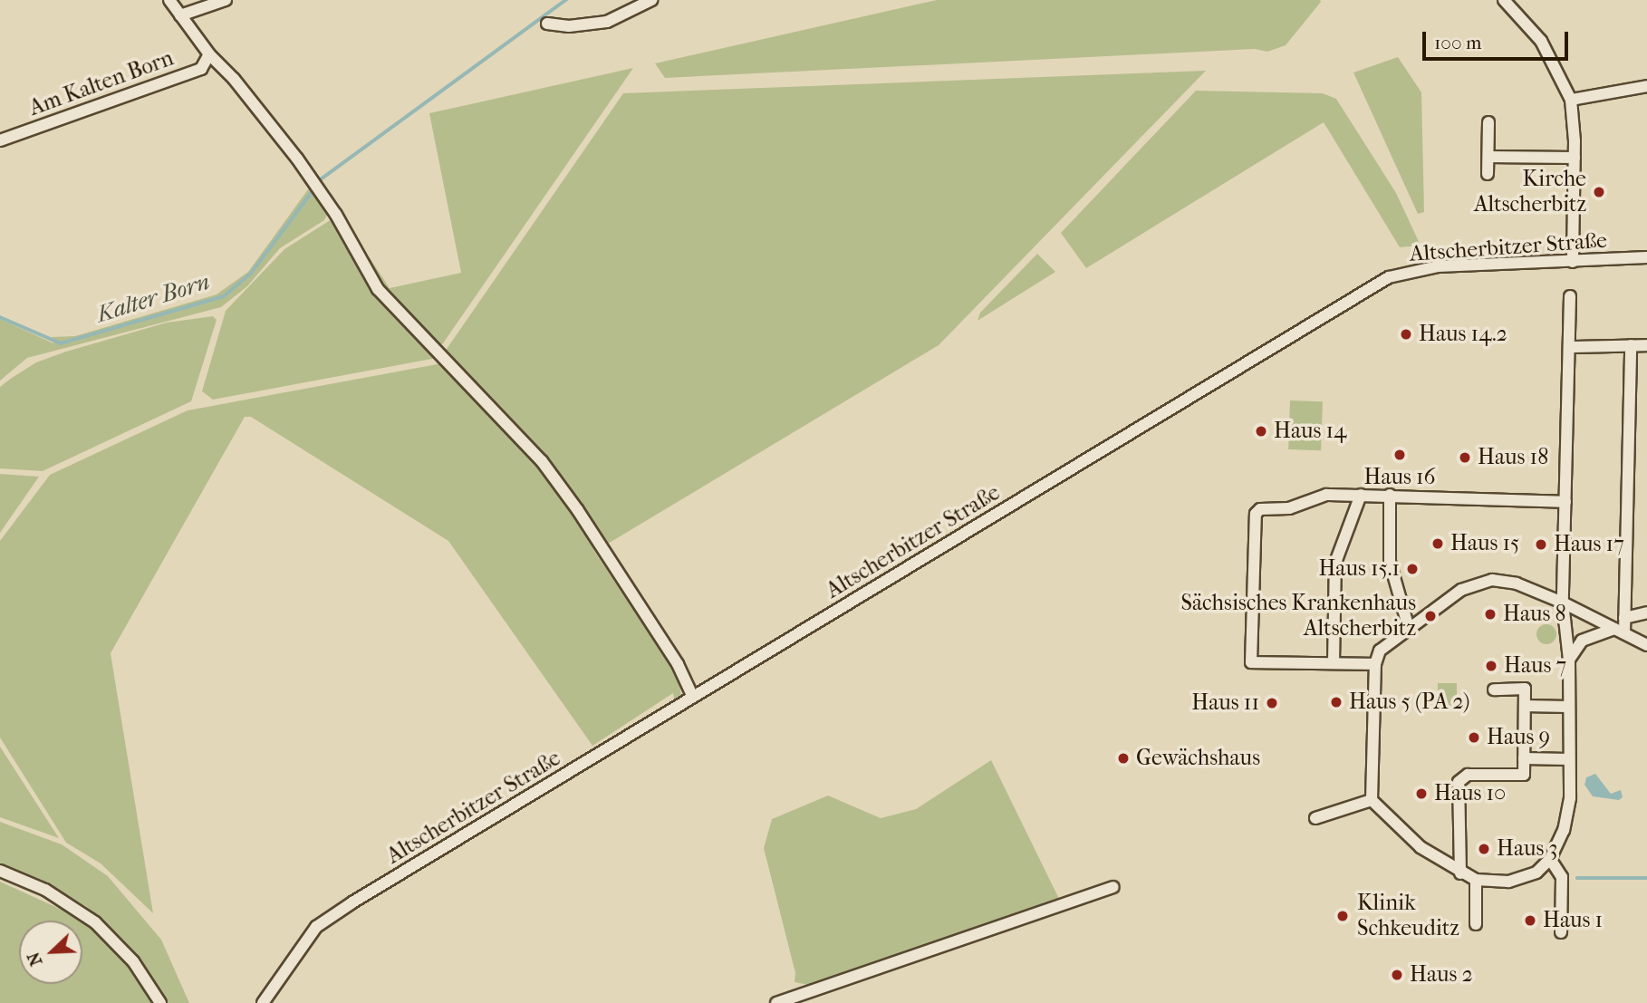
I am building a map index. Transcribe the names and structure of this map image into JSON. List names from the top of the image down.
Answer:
{
  "streets": {
    "street": ["Am Kalten Born", "Altscherbitzer Straße"]
  },
  "water": ["Kalter Born"],
  "places": [
    "Kirche Altscherbitz",
    "Haus 14.2",
    "Haus 14",
    "Haus 16",
    "Haus 18",
    "Haus 15",
    "Haus 17",
    "Haus 15.1",
    "Haus 8",
    "Sächsisches Krankenhaus Altscherbitz",
    "Haus 7",
    "Haus 5 (PA 2)",
    "Haus 11",
    "Haus 9",
    "Gewächshaus",
    "Haus 10",
    "Haus 3",
    "Klinik Schkeuditz",
    "Haus 1",
    "Haus 2"
  ],
  "scale_bar": "100 m",
  "north": "bottom left"
}
